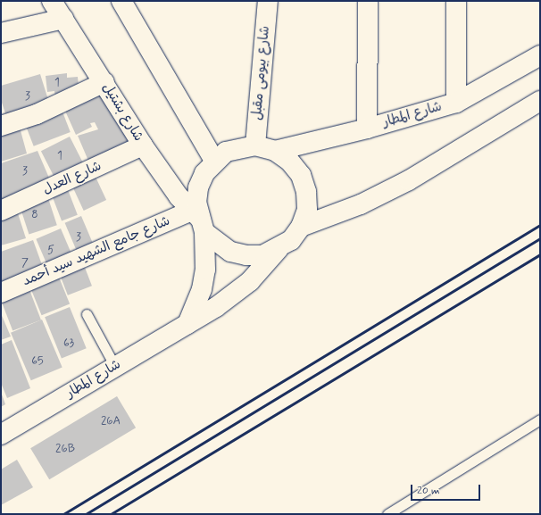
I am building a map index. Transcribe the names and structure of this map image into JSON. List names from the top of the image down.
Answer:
{
  "streets": {
    "street": [
      "شارع بيومى مقبل",
      "شارع بشتيل",
      "شارع المطار",
      "شارع العدل",
      "شارع جامع الشهيد سيد أحمد"
    ]
  },
  "crossings": [
    ["شارع بيومى مقبل", "شارع بشتيل"],
    ["شارع بيومى مقبل", "شارع المطار"],
    ["شارع بيومى مقبل", "شارع جامع الشهيد سيد أحمد"],
    ["شارع بشتيل", "شارع المطار"],
    ["شارع بشتيل", "شارع العدل"],
    ["شارع بشتيل", "شارع جامع الشهيد سيد أحمد"],
    ["شارع المطار", "شارع جامع الشهيد سيد أحمد"]
  ],
  "house_numbers": [
    "1",
    "3",
    "1",
    "3",
    "8",
    "3",
    "5",
    "7",
    "63",
    "65",
    "26A",
    "26B"
  ],
  "scale_bar": "20 m"
}
